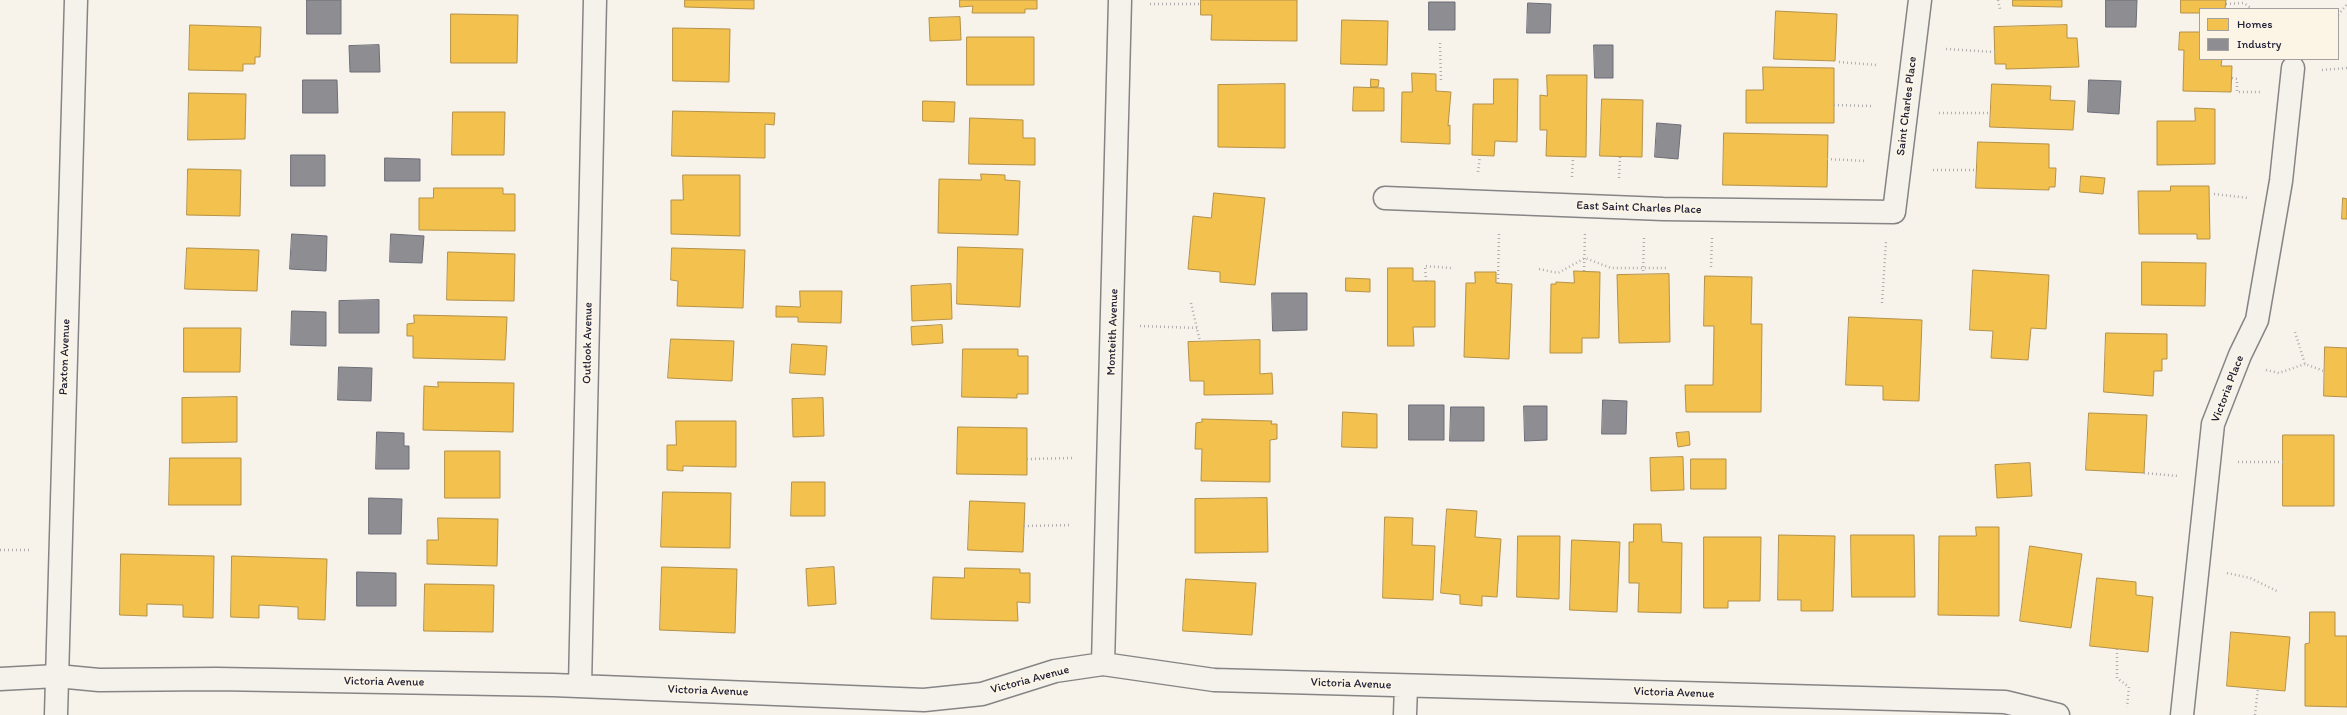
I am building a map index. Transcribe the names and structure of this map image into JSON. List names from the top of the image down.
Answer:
{
  "streets": {
    "street": [
      "Saint Charles Place",
      "East Saint Charles Place",
      "Monteith Avenue",
      "Outlook Avenue",
      "Paxton Avenue",
      "Victoria Place",
      "Victoria Avenue"
    ]
  },
  "crossings": [
    ["Saint Charles Place", "East Saint Charles Place"],
    ["Monteith Avenue", "Victoria Avenue"],
    ["Outlook Avenue", "Victoria Avenue"],
    ["Paxton Avenue", "Victoria Avenue"]
  ],
  "legend": ["Homes", "Industry"]
}
